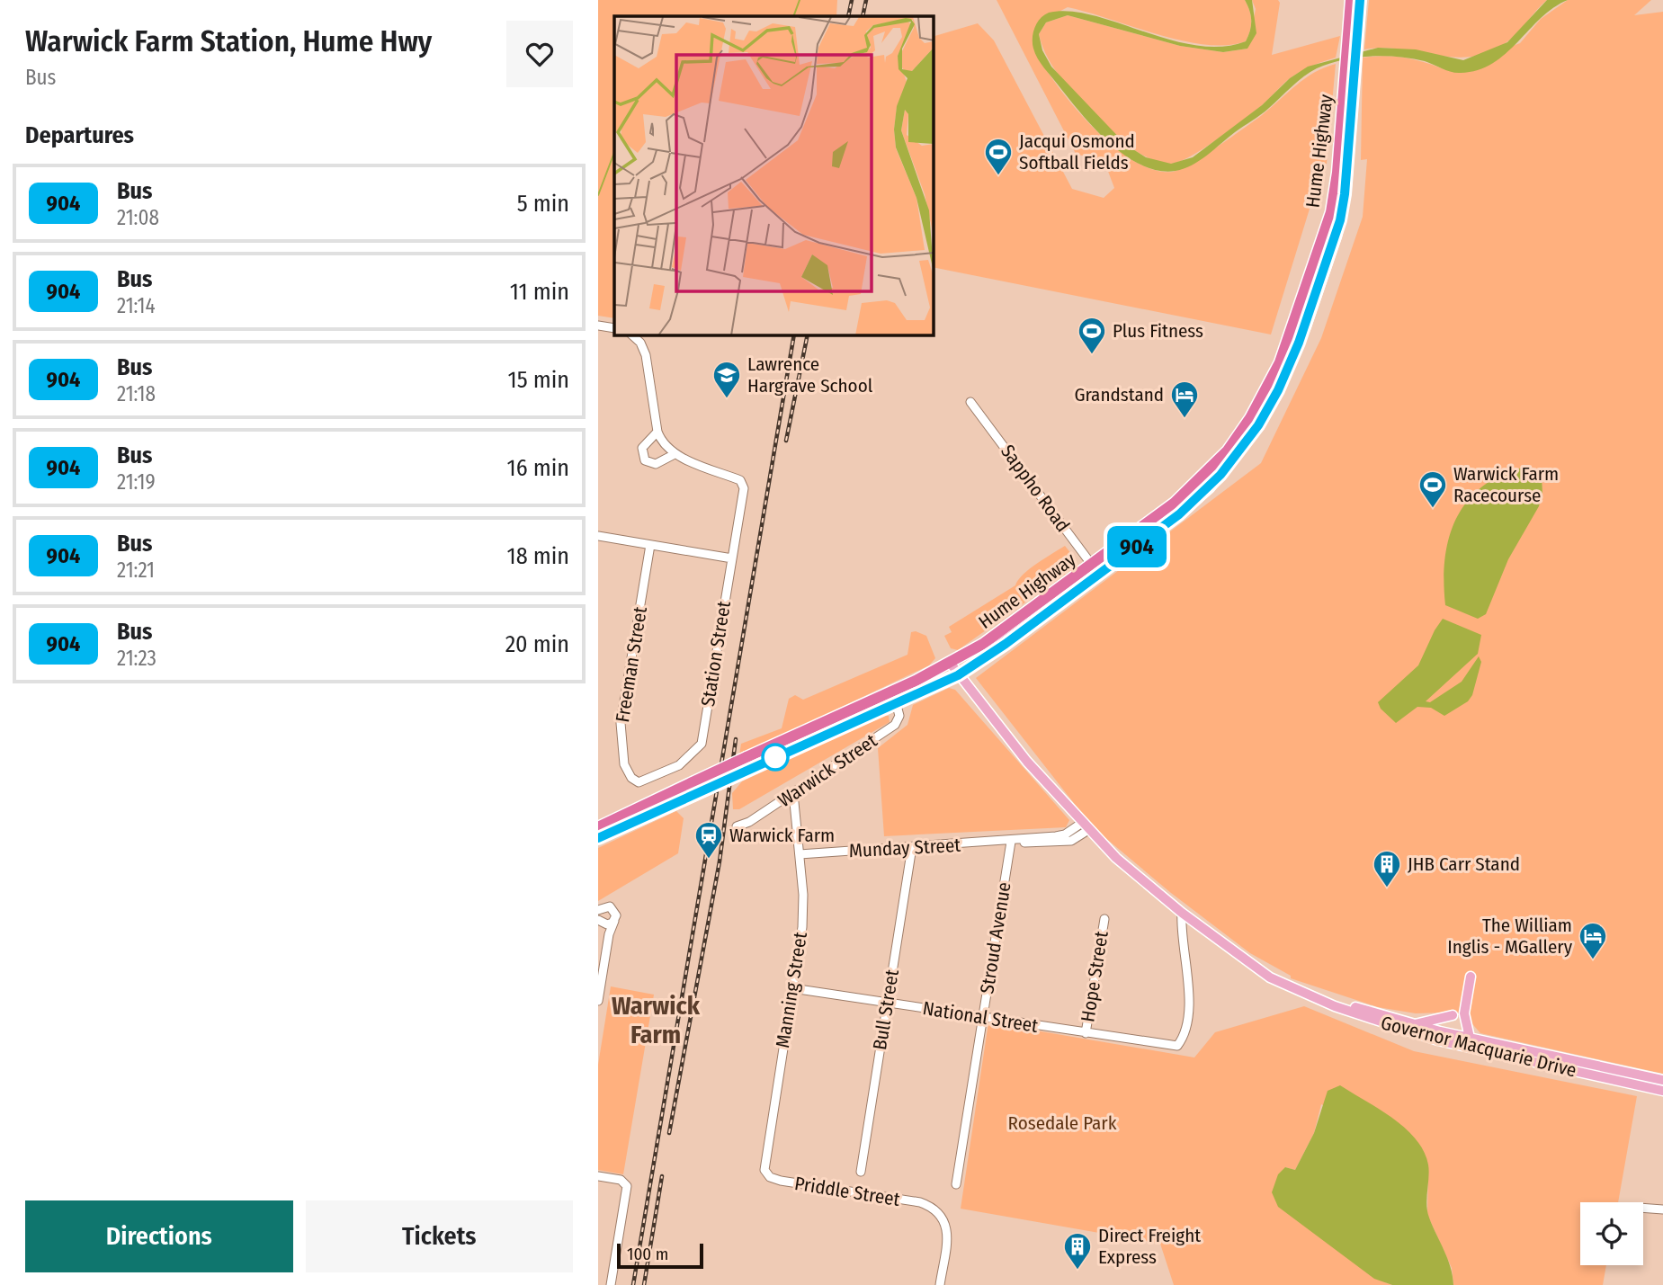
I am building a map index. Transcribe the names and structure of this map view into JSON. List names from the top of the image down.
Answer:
{
  "streets": {
    "highway": ["Hume Highway"],
    "main road": ["Governor Macquarie Drive"],
    "street": [
      "Sappho Road",
      "Station Street",
      "Freeman Street",
      "Warwick Street",
      "Munday Street",
      "Stroud Avenue",
      "Hope Street",
      "Manning Street",
      "Bull Street",
      "National Street",
      "Priddle Street"
    ]
  },
  "crossings": [
    ["Hume Highway", "Sappho Road"],
    ["Hume Highway", "Warwick Street"],
    ["Hume Highway", "Governor Macquarie Drive"],
    ["Station Street", "Freeman Street"],
    ["Warwick Street", "Manning Street"],
    ["Munday Street", "Stroud Avenue"],
    ["Munday Street", "Manning Street"],
    ["Munday Street", "Bull Street"],
    ["Munday Street", "Governor Macquarie Drive"],
    ["Stroud Avenue", "National Street"],
    ["Hope Street", "National Street"],
    ["Manning Street", "National Street"],
    ["Manning Street", "Priddle Street"],
    ["Bull Street", "National Street"],
    ["National Street", "Governor Macquarie Drive"]
  ],
  "districts": ["Warwick Farm"],
  "parks": ["Rosedale Park"],
  "places": {
    "sports": ["Jacqui Osmond Softball Fields", "Plus Fitness", "Warwick Farm Racecourse"],
    "school or university": ["Lawrence Hargrave School"],
    "hotel": ["Grandstand", "The William Inglis - MGallery"],
    "station": ["Warwick Farm"],
    "building": ["JHB Carr Stand", "Direct Freight Express"]
  },
  "lines": ["bus line 904"],
  "scale_bar": "100 m",
  "page": {
    "heading": [
      ["Warwick Farm Station, Hume Hwy", "Bus"],
      "Departures"
    ],
    "on_map": "904",
    "list": [
      {
        "mark": "904",
        "name": "Bus",
        "note": "21:08",
        "value": "5 min"
      },
      {
        "mark": "904",
        "name": "Bus",
        "note": "21:14",
        "value": "11 min"
      },
      {
        "mark": "904",
        "name": "Bus",
        "note": "21:18",
        "value": "15 min"
      },
      {
        "mark": "904",
        "name": "Bus",
        "note": "21:19",
        "value": "16 min"
      },
      {
        "mark": "904",
        "name": "Bus",
        "note": "21:21",
        "value": "18 min"
      },
      {
        "mark": "904",
        "name": "Bus",
        "note": "21:23",
        "value": "20 min"
      }
    ],
    "buttons": ["Directions", "Tickets"],
    "scale": "100 m"
  }
}
